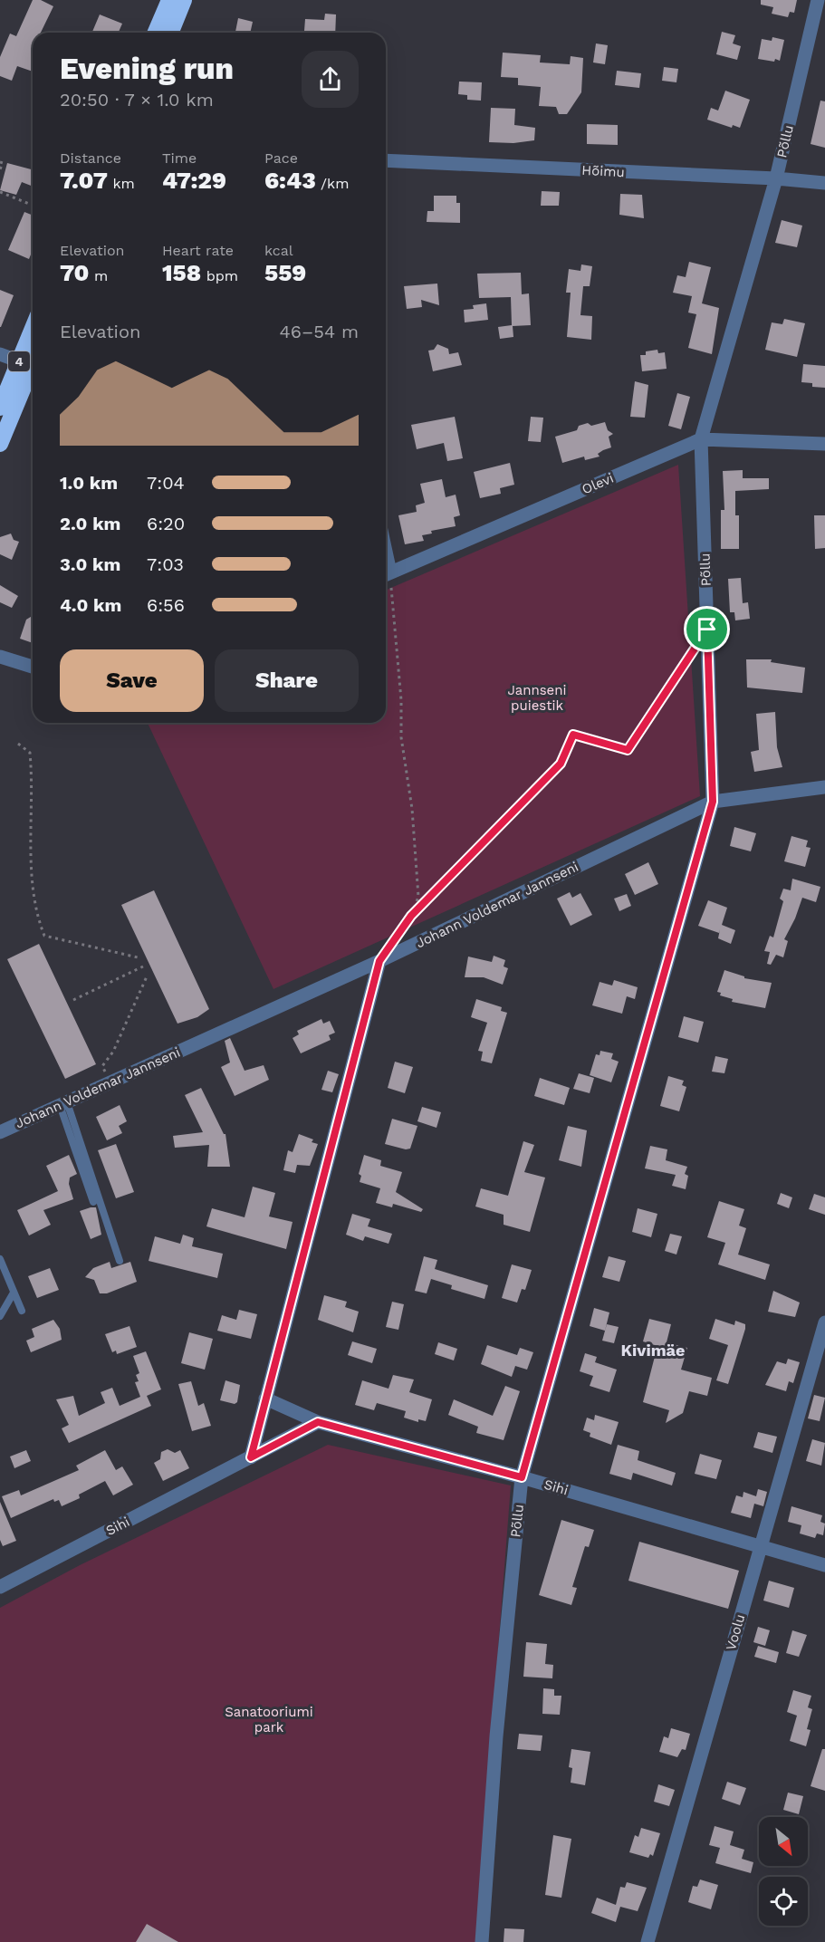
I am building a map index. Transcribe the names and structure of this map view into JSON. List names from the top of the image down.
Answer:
{
  "streets": {
    "highway": ["4"],
    "street": [
      "Põllu",
      "Hõimu",
      "Olevi",
      "Johann Voldemar Jannseni",
      "Sihi",
      "Voolu"
    ]
  },
  "crossings": [
    ["Põllu", "Hõimu"],
    ["Põllu", "Olevi"],
    ["Põllu", "Johann Voldemar Jannseni"],
    ["Põllu", "Sihi"],
    ["Sihi", "Voolu"]
  ],
  "districts": ["Kivimäe"],
  "parks": ["Jannseni puiestik", "Sanatooriumi park"],
  "north": "bottom right",
  "page": {
    "heading": ["Evening run", "20:50 · 7 × 1.0 km"],
    "stats": [
      ["Distance", "7.07 km"],
      ["Time", "47:29"],
      ["Pace", "6:43 /km"],
      ["Elevation", "70 m"],
      ["Heart rate", "158 bpm"],
      ["kcal", "559"]
    ],
    "chart": ["Elevation", "46–54 m"],
    "list": [
      {
        "name": "1.0 km",
        "note": "7:04"
      },
      {
        "name": "2.0 km",
        "note": "6:20"
      },
      {
        "name": "3.0 km",
        "note": "7:03"
      },
      {
        "name": "4.0 km",
        "note": "6:56"
      }
    ],
    "buttons": ["Save", "Share"]
  }
}
